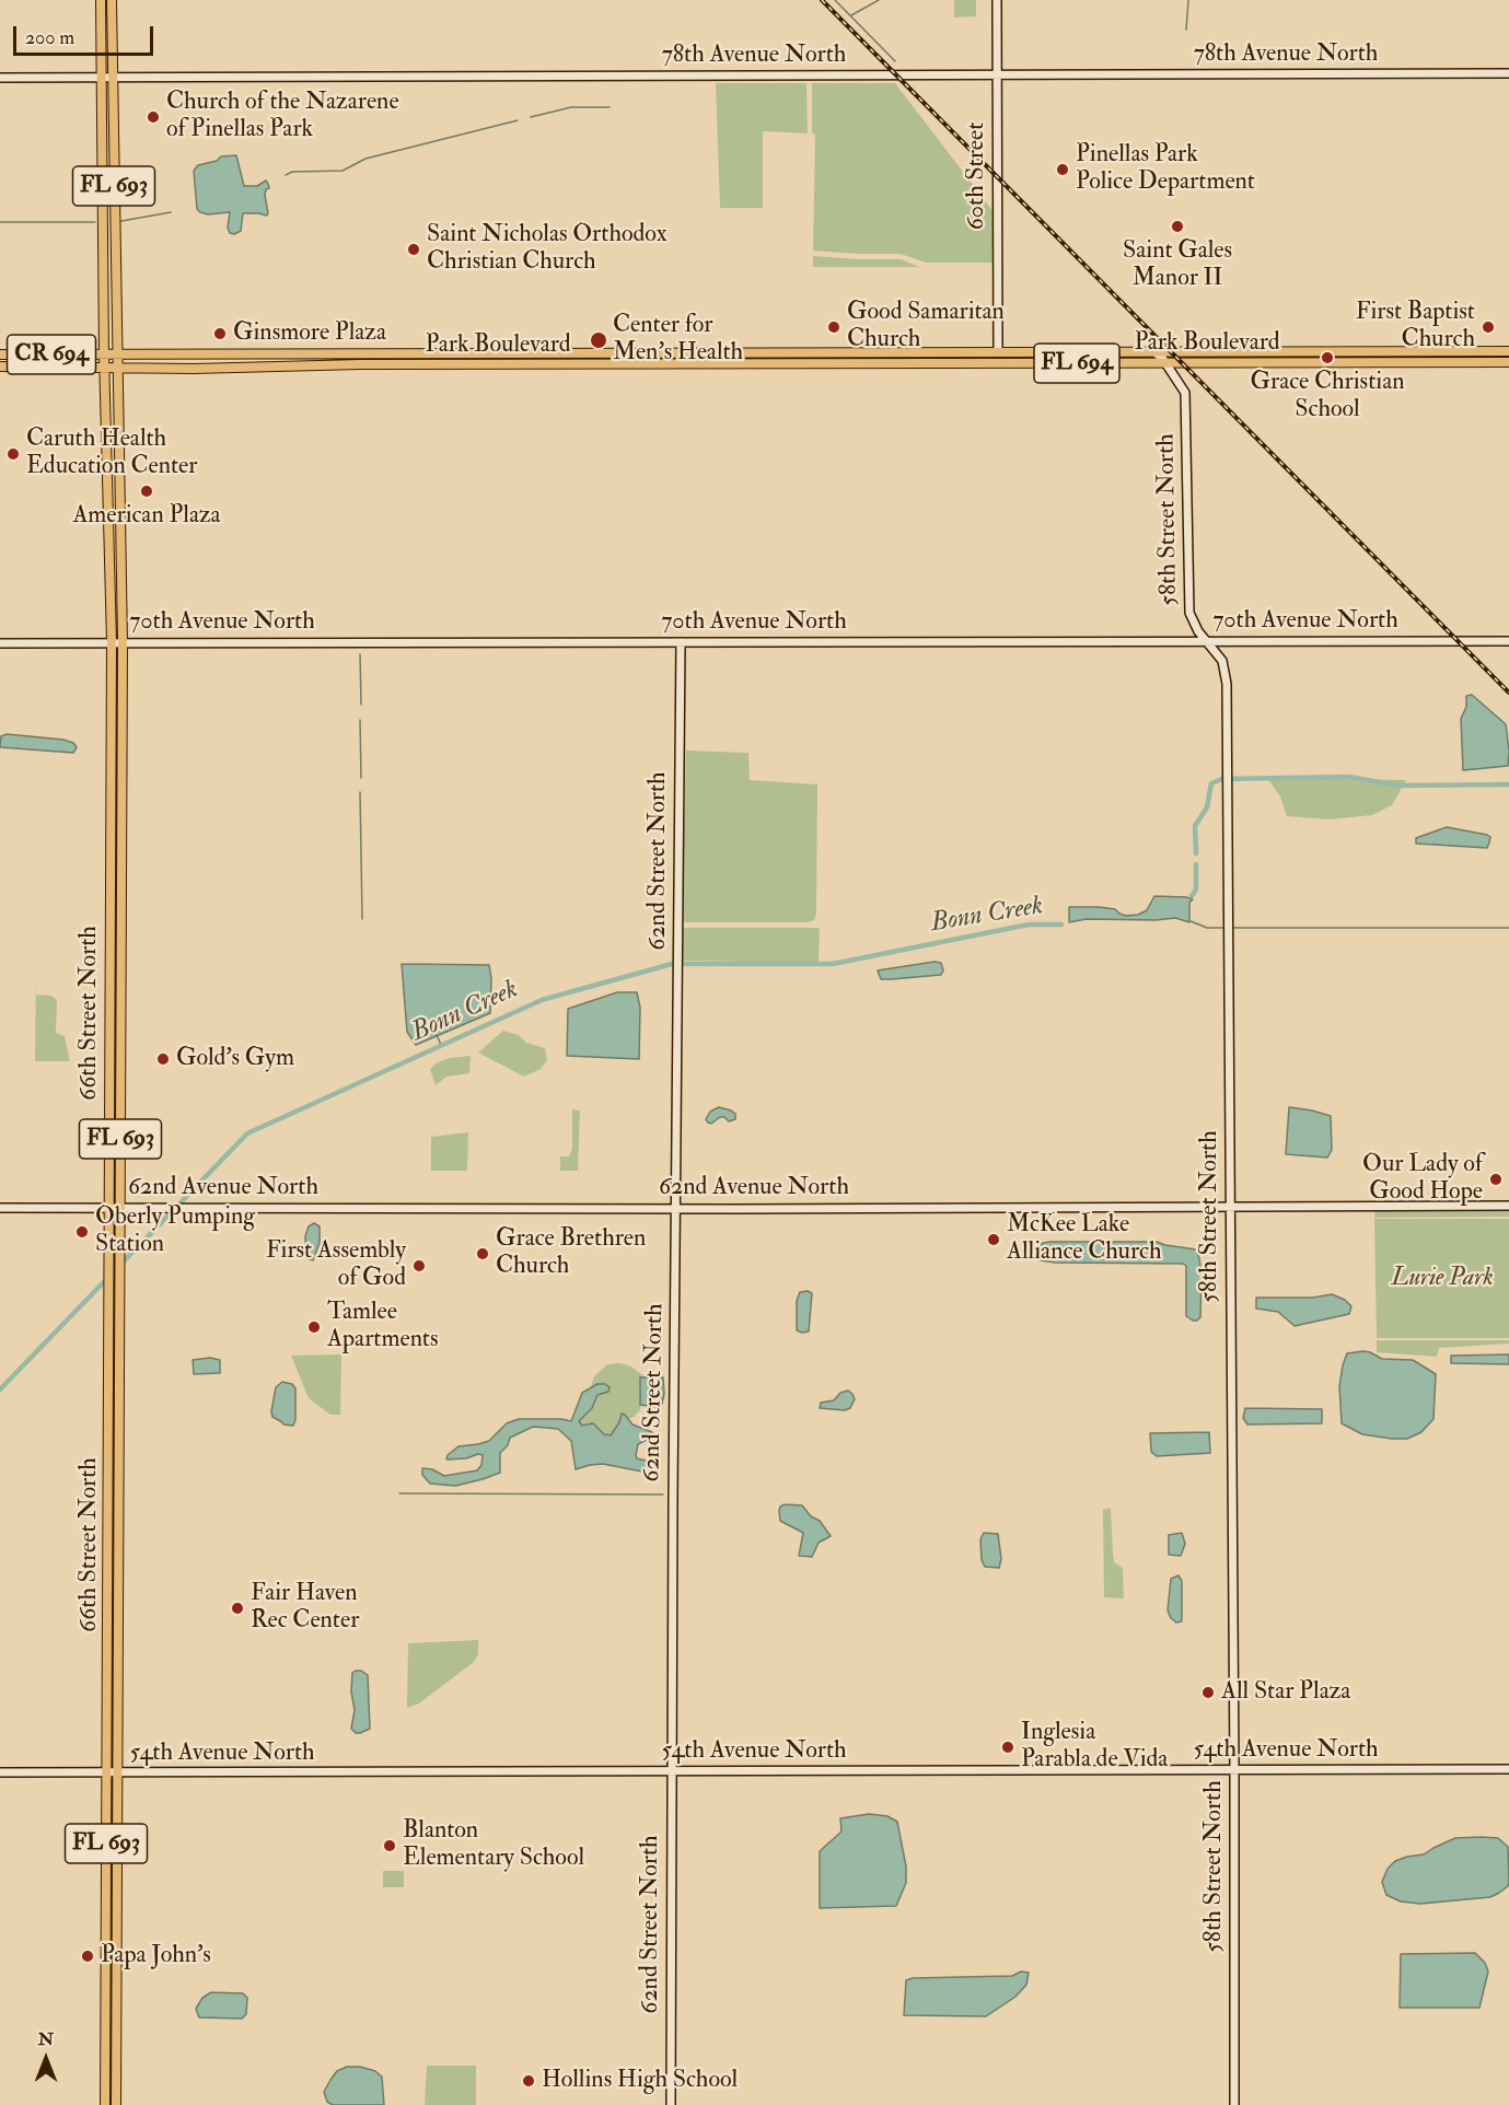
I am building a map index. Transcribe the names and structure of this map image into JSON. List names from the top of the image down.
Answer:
{
  "streets": {
    "main road": [
      "FL 693",
      "Park Boulevard",
      "CR 694",
      "FL 694",
      "66th Street North"
    ],
    "street": [
      "78th Avenue North",
      "60th Street",
      "58th Street North",
      "70th Avenue North",
      "62nd Street North",
      "62nd Avenue North",
      "54th Avenue North"
    ]
  },
  "crossings": [
    ["78th Avenue North", "60th Street"],
    ["78th Avenue North", "66th Street North"],
    ["60th Street", "Park Boulevard"],
    ["FL 693", "66th Street North"],
    ["FL 693", "54th Avenue North"],
    ["Park Boulevard", "58th Street North"],
    ["Park Boulevard", "66th Street North"],
    ["58th Street North", "70th Avenue North"],
    ["58th Street North", "62nd Avenue North"],
    ["58th Street North", "54th Avenue North"],
    ["70th Avenue North", "62nd Street North"],
    ["70th Avenue North", "66th Street North"],
    ["62nd Street North", "62nd Avenue North"],
    ["62nd Street North", "54th Avenue North"],
    ["66th Street North", "62nd Avenue North"],
    ["66th Street North", "54th Avenue North"]
  ],
  "water": ["Bonn Creek"],
  "parks": ["Lurie Park"],
  "places": [
    "Church of the Nazarene of Pinellas Park",
    "Pinellas Park Police Department",
    "Saint Gales Manor II",
    "Saint Nicholas Orthodox Christian Church",
    "Good Samaritan Church",
    "First Baptist Church",
    "Ginsmore Plaza",
    "Center for Men's Health",
    "Grace Christian School",
    "Caruth Health Education Center",
    "American Plaza",
    "Gold's Gym",
    "Our Lady of Good Hope",
    "Oberly Pumping Station",
    "McKee Lake Alliance Church",
    "Grace Brethren Church",
    "First Assembly of God",
    "Tamlee Apartments",
    "Fair Haven Rec Center",
    "All Star Plaza",
    "Inglesia Parabla de Vida",
    "Blanton Elementary School",
    "Papa John's",
    "Hollins High School"
  ],
  "scale_bar": "200 m",
  "north": "top"
}
